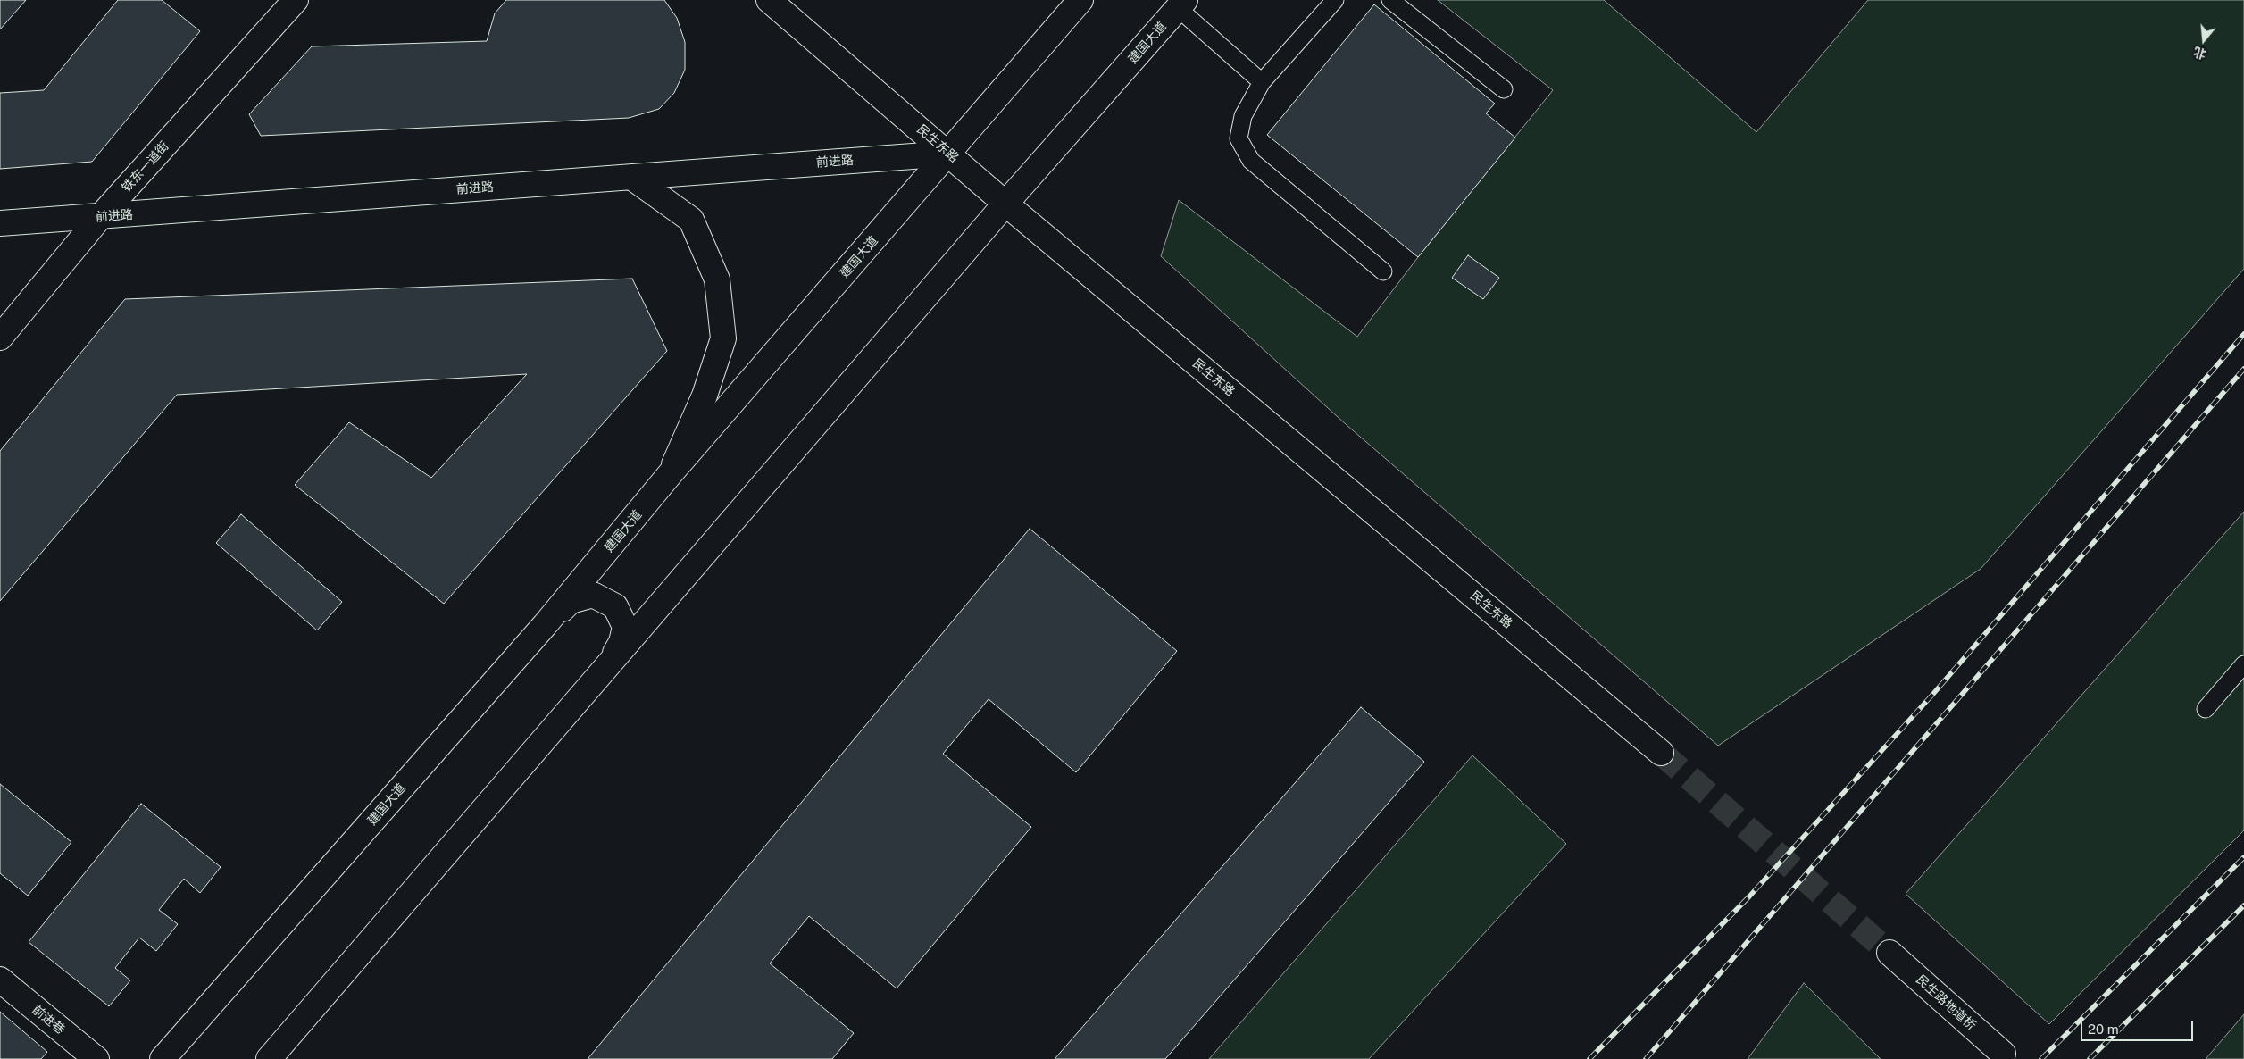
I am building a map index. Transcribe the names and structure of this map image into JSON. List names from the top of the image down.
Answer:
{
  "streets": {
    "main road": [
      "建国大道",
      "民生东路",
      "前进路",
      "铁东一道街",
      "民生路地道桥",
      "前进巷"
    ]
  },
  "crossings": [
    ["建国大道", "民生东路"],
    ["建国大道", "前进路"],
    ["民生东路", "前进路"],
    ["前进路", "铁东一道街"]
  ],
  "scale_bar": "20 m",
  "north": "bottom"
}
